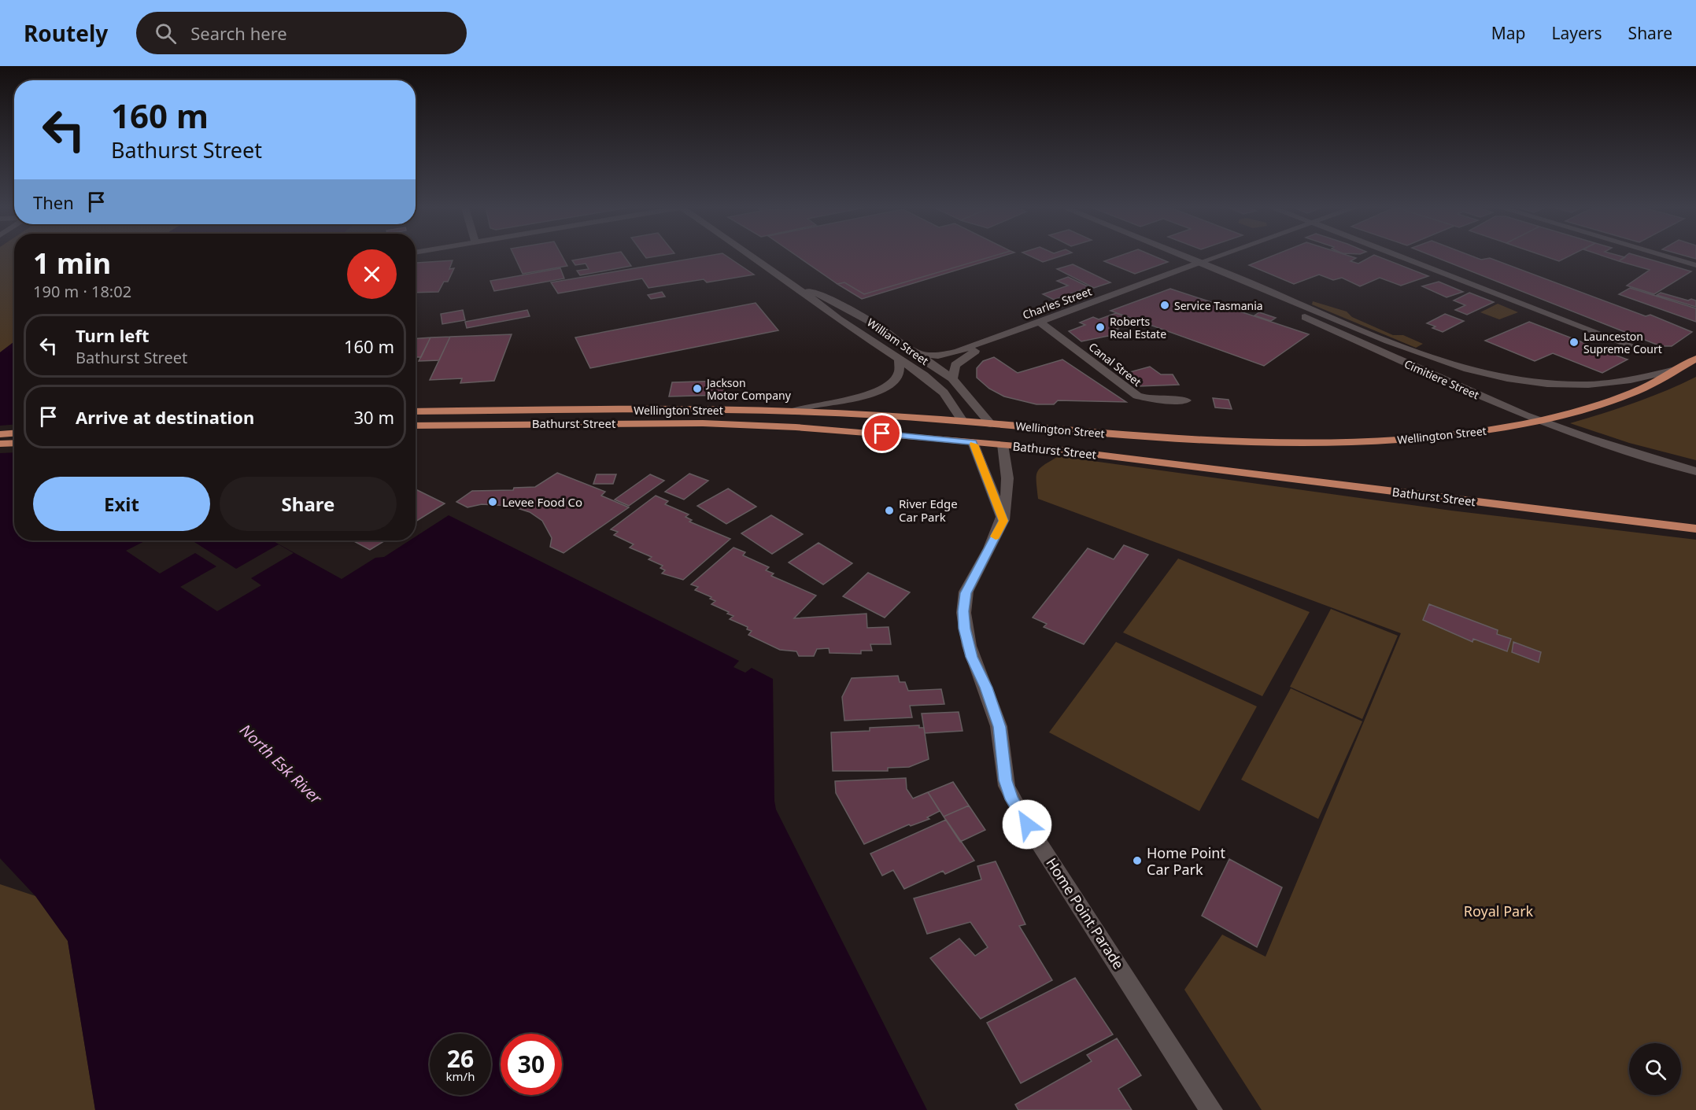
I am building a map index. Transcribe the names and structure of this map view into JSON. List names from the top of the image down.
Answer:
{
  "streets": {
    "highway": ["Wellington Street", "Bathurst Street"],
    "street": [
      "Charles Street",
      "William Street",
      "Canal Street",
      "Cimitiere Street",
      "Home Point Parade"
    ]
  },
  "crossings": [
    ["Charles Street", "William Street"],
    ["Charles Street", "Canal Street"],
    ["Charles Street", "Cimitiere Street"],
    ["William Street", "Wellington Street"],
    ["Cimitiere Street", "Wellington Street"],
    ["Bathurst Street", "Home Point Parade"]
  ],
  "water": ["North Esk River"],
  "parks": ["Royal Park"],
  "places": [
    "Service Tasmania",
    "Roberts Real Estate",
    "Launceston Supreme Court",
    "Jackson Motor Company",
    "Levee Food Co",
    "River Edge Car Park",
    "Home Point Car Park"
  ],
  "page": {
    "header": "Routely",
    "search": "Search here",
    "nav": ["Map", "Layers", "Share"],
    "turn": ["160 m", "Bathurst Street"],
    "then": "Then",
    "heading": ["1 min", "190 m · 18:02"],
    "list": [
      {
        "name": "Turn left",
        "note": "Bathurst Street",
        "value": "160 m"
      },
      {
        "name": "Arrive at destination",
        "value": "30 m"
      }
    ],
    "buttons": ["Exit", "Share"],
    "speed": "26 km/h",
    "limit": "30"
  }
}
